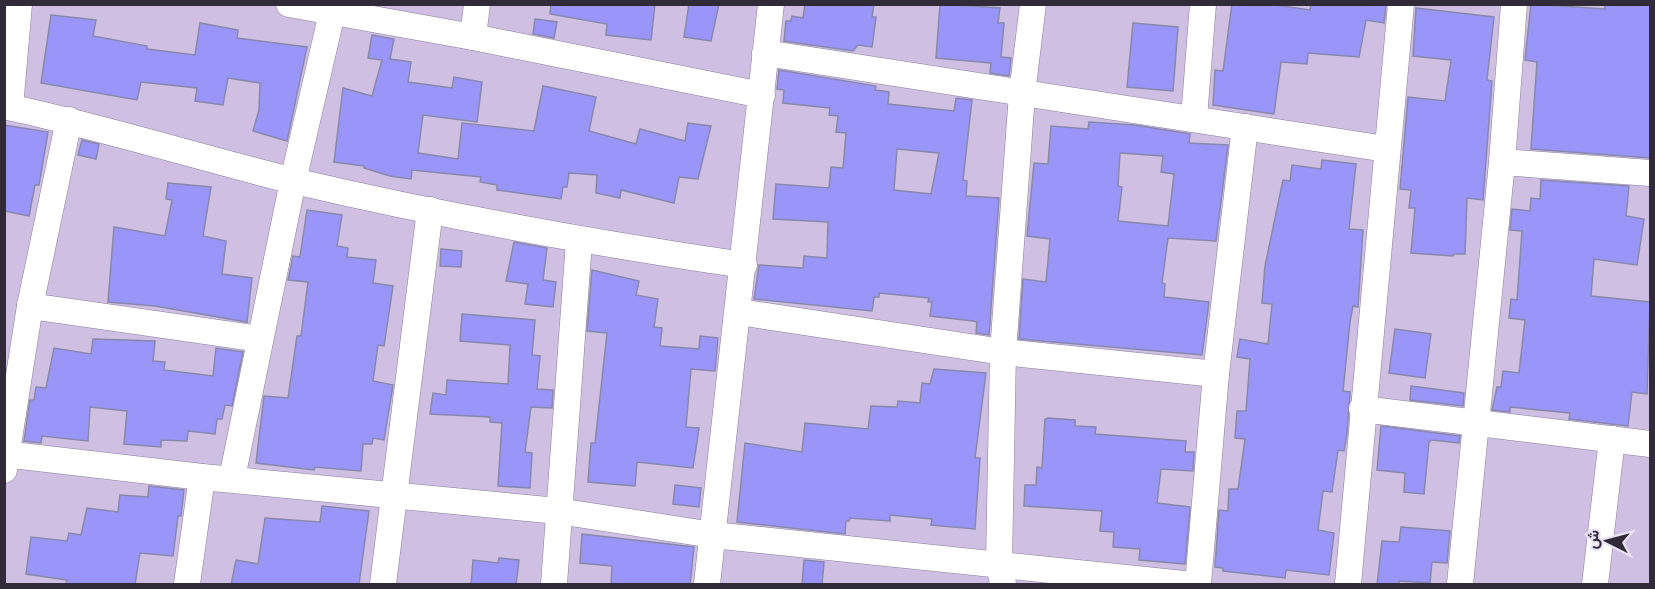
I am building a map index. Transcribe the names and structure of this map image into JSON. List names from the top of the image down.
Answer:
{
  "north": "left"
}
